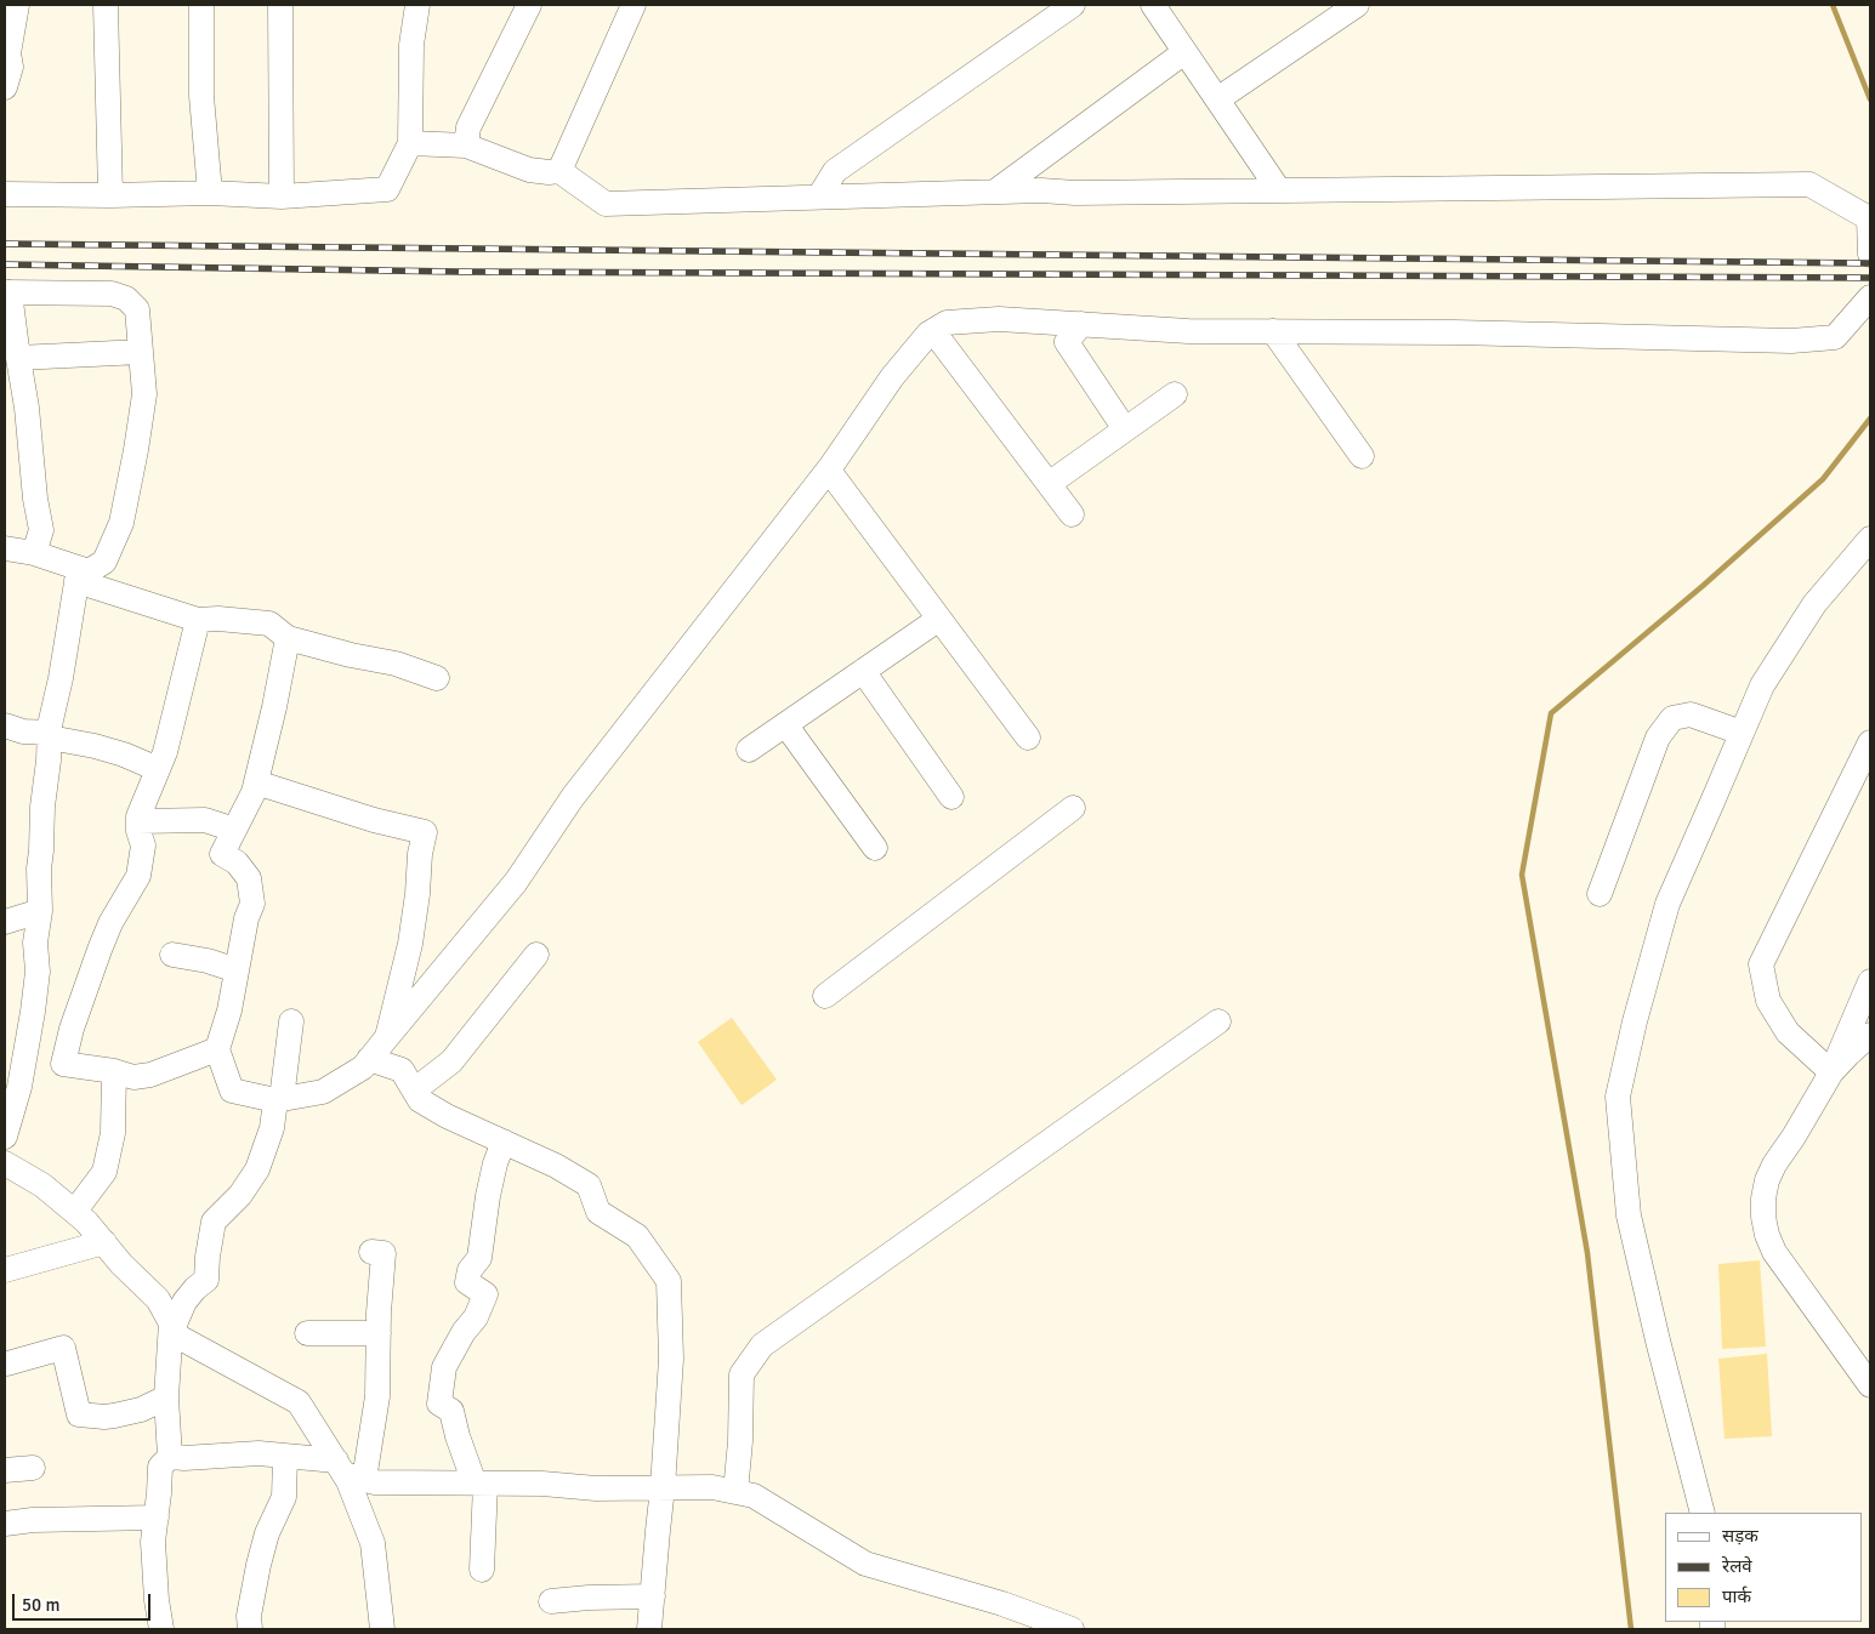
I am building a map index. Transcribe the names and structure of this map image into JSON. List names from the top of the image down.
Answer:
{
  "legend": ["सड़क", "रेलवे", "पार्क"],
  "scale_bar": "50 m"
}
